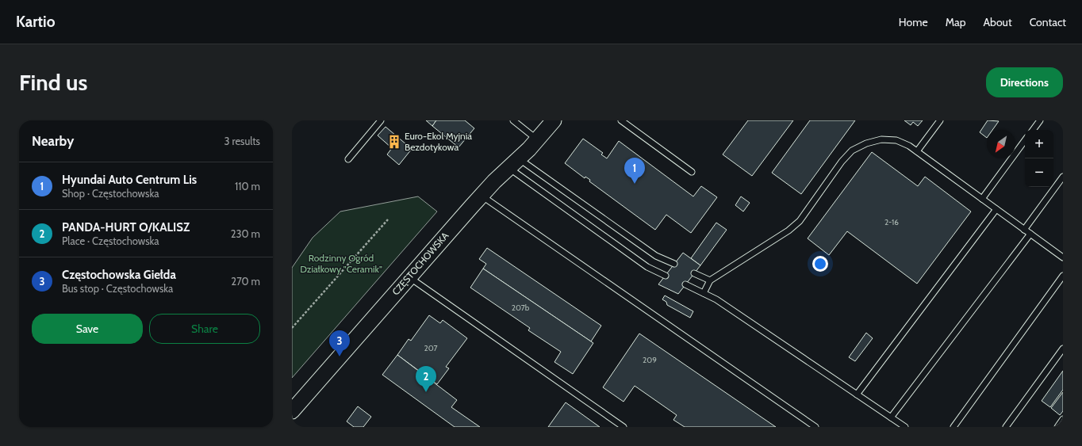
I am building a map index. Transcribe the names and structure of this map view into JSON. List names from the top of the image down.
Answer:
{
  "streets": {
    "main road": ["CZĘSTOCHOWSKA"]
  },
  "parks": ["Rodzinny Ogród Działkowy \"Ceramik\""],
  "places": {
    "building": ["Euro-Ekol Myjnia Bezdotykowa"]
  },
  "house_numbers": [
    "2-16",
    "207b",
    "207",
    "209"
  ],
  "north": "bottom left",
  "page": {
    "header": "Kartio",
    "nav": [
      "Home",
      "Map",
      "About",
      "Contact"
    ],
    "buttons": [
      "Directions",
      ["Save", "Share"]
    ],
    "title": "Find us",
    "heading": ["Nearby", "3 results"],
    "map_buttons": ["+", "−"],
    "pins": ["1", "3", "2"],
    "list": [
      {
        "mark": "1",
        "name": "Hyundai Auto Centrum Lis",
        "note": "Shop · Częstochowska",
        "value": "110 m"
      },
      {
        "mark": "2",
        "name": "PANDA-HURT O/KALISZ",
        "note": "Place · Częstochowska",
        "value": "230 m"
      },
      {
        "mark": "3",
        "name": "Częstochowska Giełda",
        "note": "Bus stop · Częstochowska",
        "value": "270 m"
      }
    ]
  }
}
